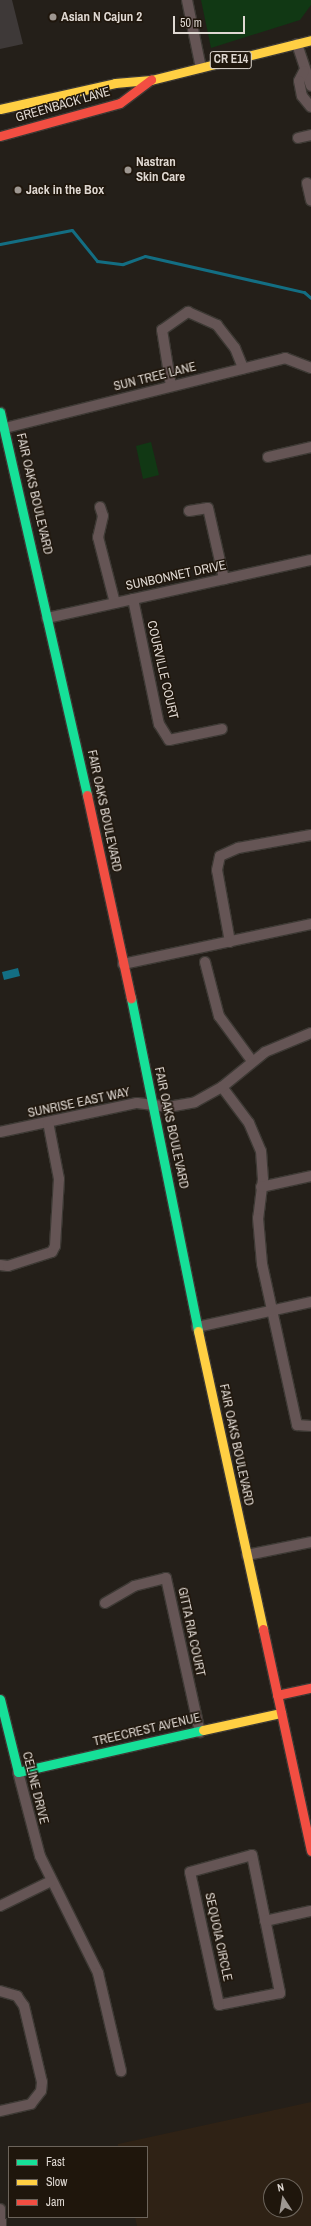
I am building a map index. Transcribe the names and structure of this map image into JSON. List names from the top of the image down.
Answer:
{
  "streets": {
    "main road": [
      "CR E14",
      "GREENBACK LANE",
      "FAIR OAKS BOULEVARD",
      "TREECREST AVENUE",
      "CELINE DRIVE"
    ],
    "street": [
      "SUN TREE LANE",
      "SUNBONNET DRIVE",
      "COURVILLE COURT",
      "SUNRISE EAST WAY",
      "GITTA RIA COURT",
      "SEQUOIA CIRCLE"
    ]
  },
  "crossings": [
    ["SUN TREE LANE", "FAIR OAKS BOULEVARD"],
    ["FAIR OAKS BOULEVARD", "SUNBONNET DRIVE"],
    ["FAIR OAKS BOULEVARD", "SUNRISE EAST WAY"],
    ["FAIR OAKS BOULEVARD", "TREECREST AVENUE"],
    ["SUNBONNET DRIVE", "COURVILLE COURT"],
    ["GITTA RIA COURT", "TREECREST AVENUE"],
    ["TREECREST AVENUE", "CELINE DRIVE"]
  ],
  "places": ["Asian N Cajun 2", "Nastran Skin Care", "Jack in the Box"],
  "legend": ["Fast", "Slow", "Jam"],
  "scale_bar": "50 m",
  "north": "top"
}
